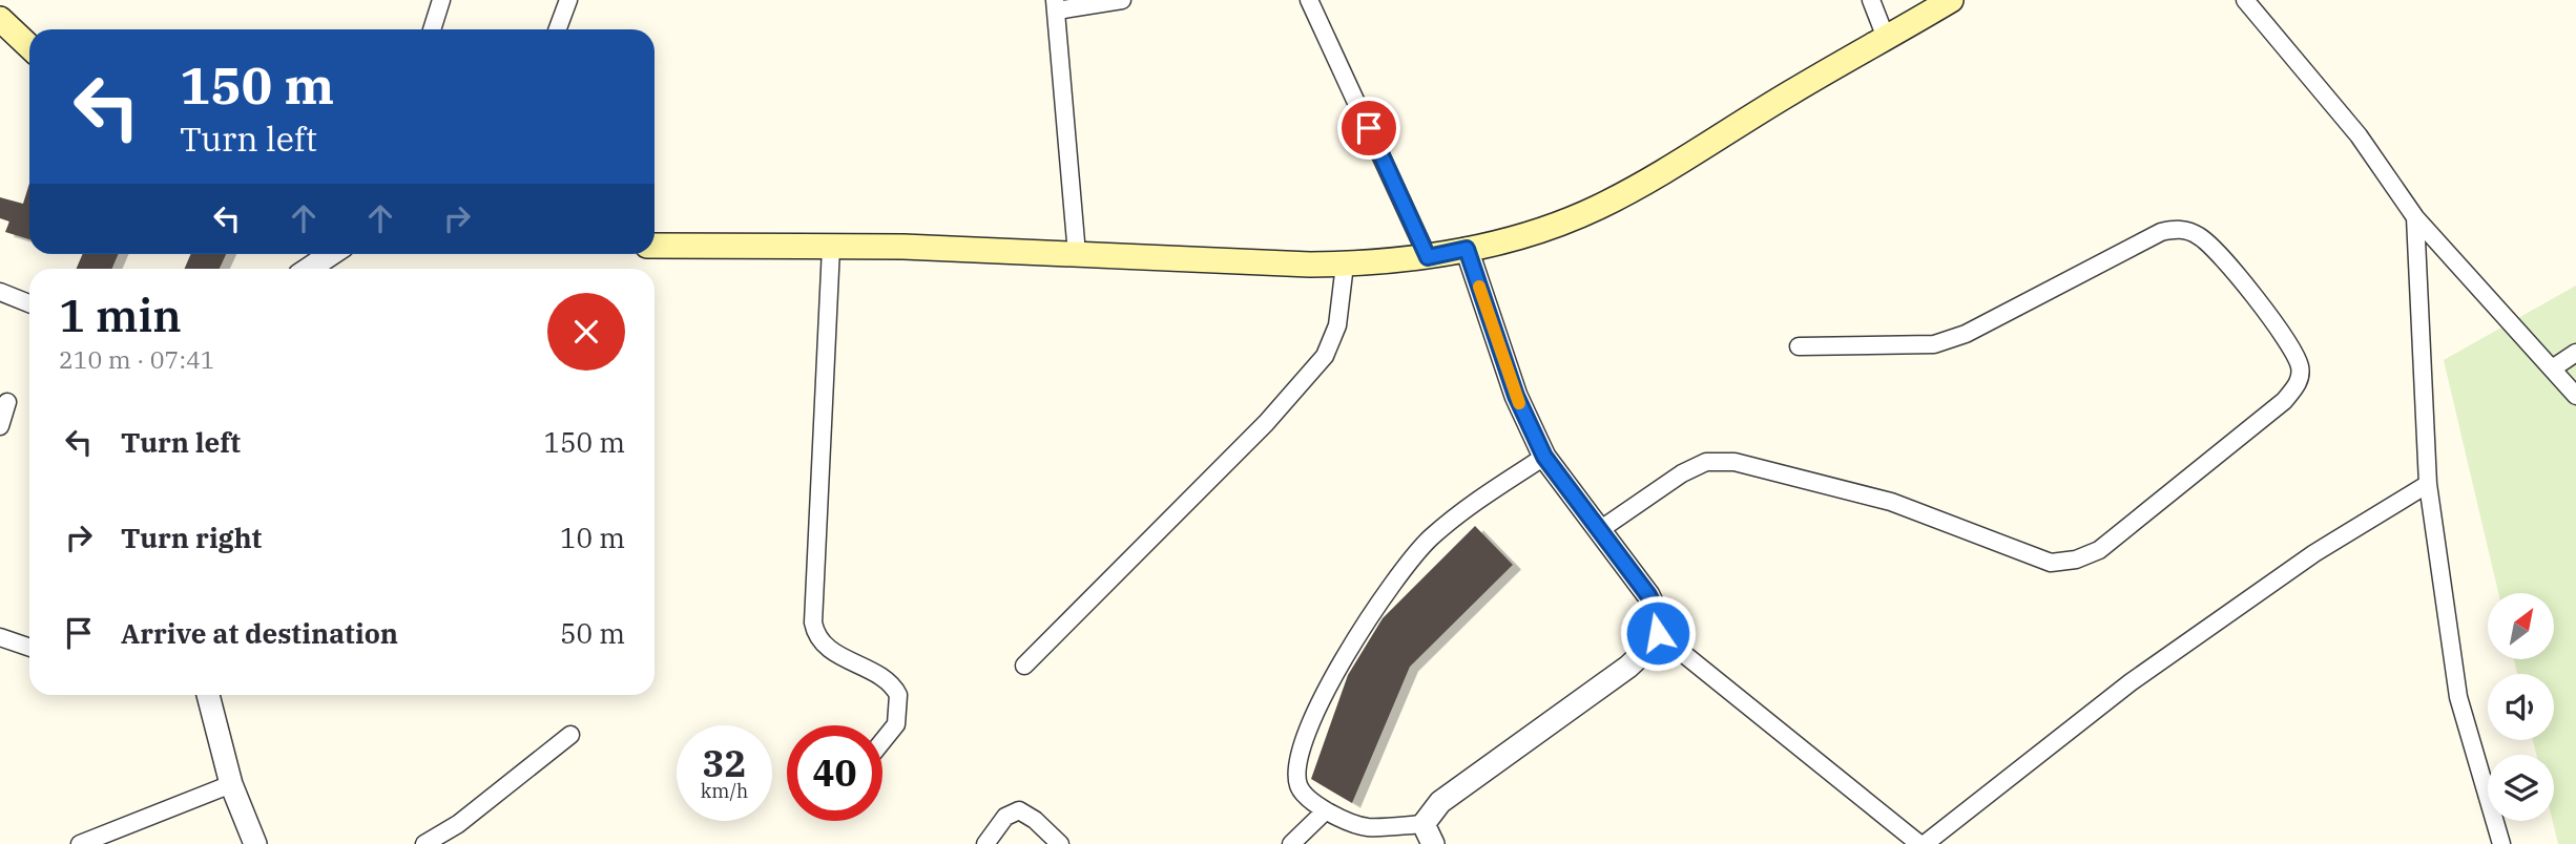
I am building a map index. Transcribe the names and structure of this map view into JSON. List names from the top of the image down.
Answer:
{
  "north": "top right",
  "page": {
    "turn": ["150 m", "Turn left"],
    "heading": ["1 min", "210 m · 07:41"],
    "list": [
      {
        "name": "Turn left",
        "value": "150 m"
      },
      {
        "name": "Turn right",
        "value": "10 m"
      },
      {
        "name": "Arrive at destination",
        "value": "50 m"
      }
    ],
    "speed": "32 km/h",
    "limit": "40"
  }
}
